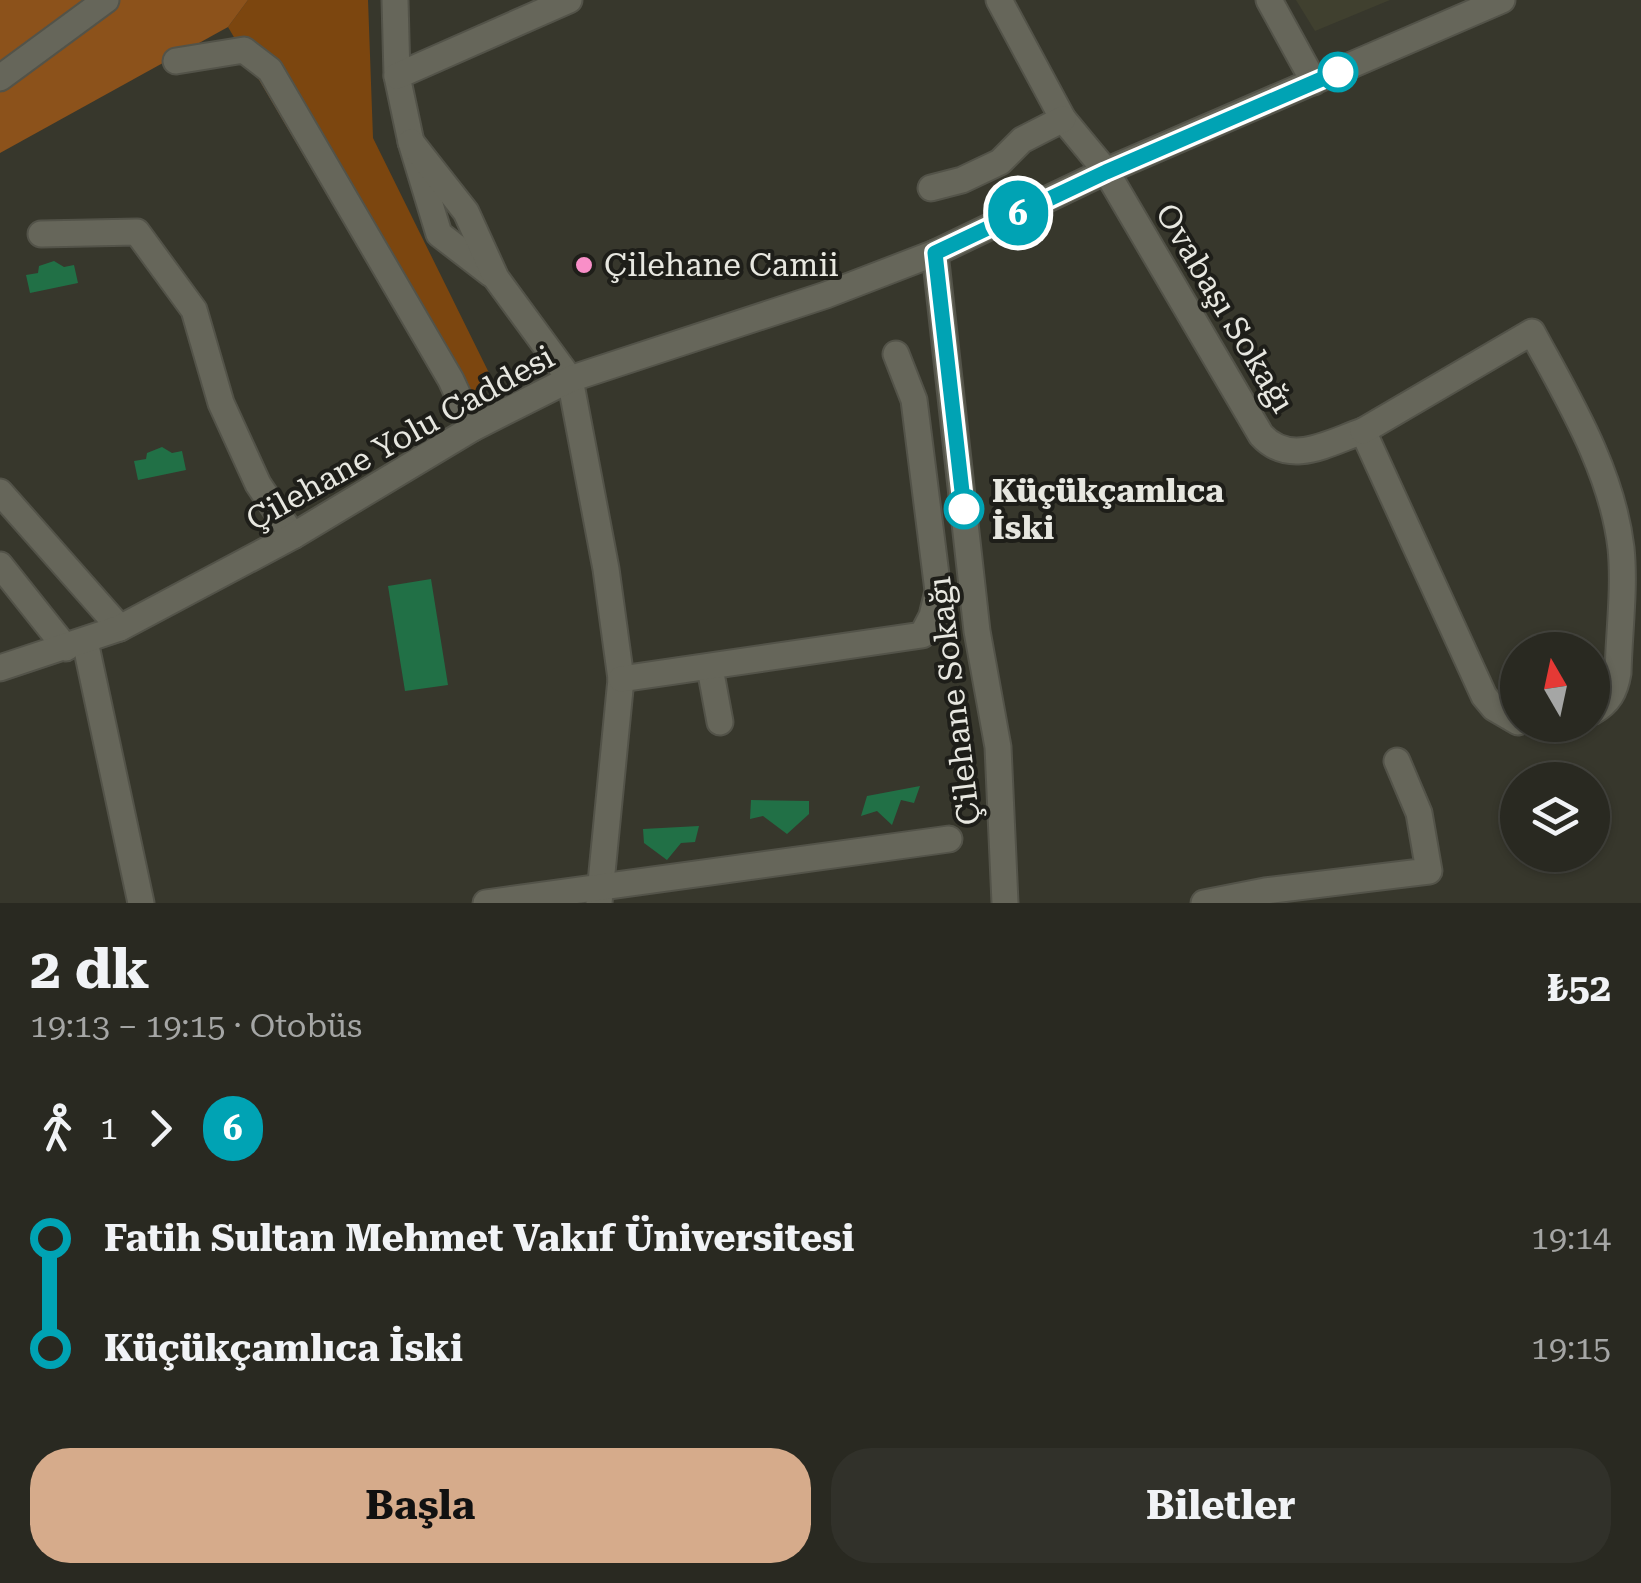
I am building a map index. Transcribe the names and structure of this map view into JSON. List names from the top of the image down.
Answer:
{
  "streets": {
    "street": ["Ovabaşı Sokağı", "Çilehane Yolu Caddesi", "Çilehane Sokağı"]
  },
  "crossings": [
    ["Ovabaşı Sokağı", "Çilehane Yolu Caddesi"],
    ["Çilehane Yolu Caddesi", "Çilehane Sokağı"]
  ],
  "places": ["Çilehane Camii", "Küçükçamlıca İski"],
  "lines": ["bus line 6"],
  "north": "top",
  "page": {
    "on_map": "6",
    "heading": ["2 dk", "19:13 – 19:15 · Otobüs", "₺52"],
    "legs": ["1", "6"],
    "list": [
      {
        "name": "Fatih Sultan Mehmet Vakıf Üniversitesi",
        "value": "19:14"
      },
      {
        "name": "Küçükçamlıca İski",
        "value": "19:15"
      }
    ],
    "buttons": ["Başla", "Biletler"]
  }
}
